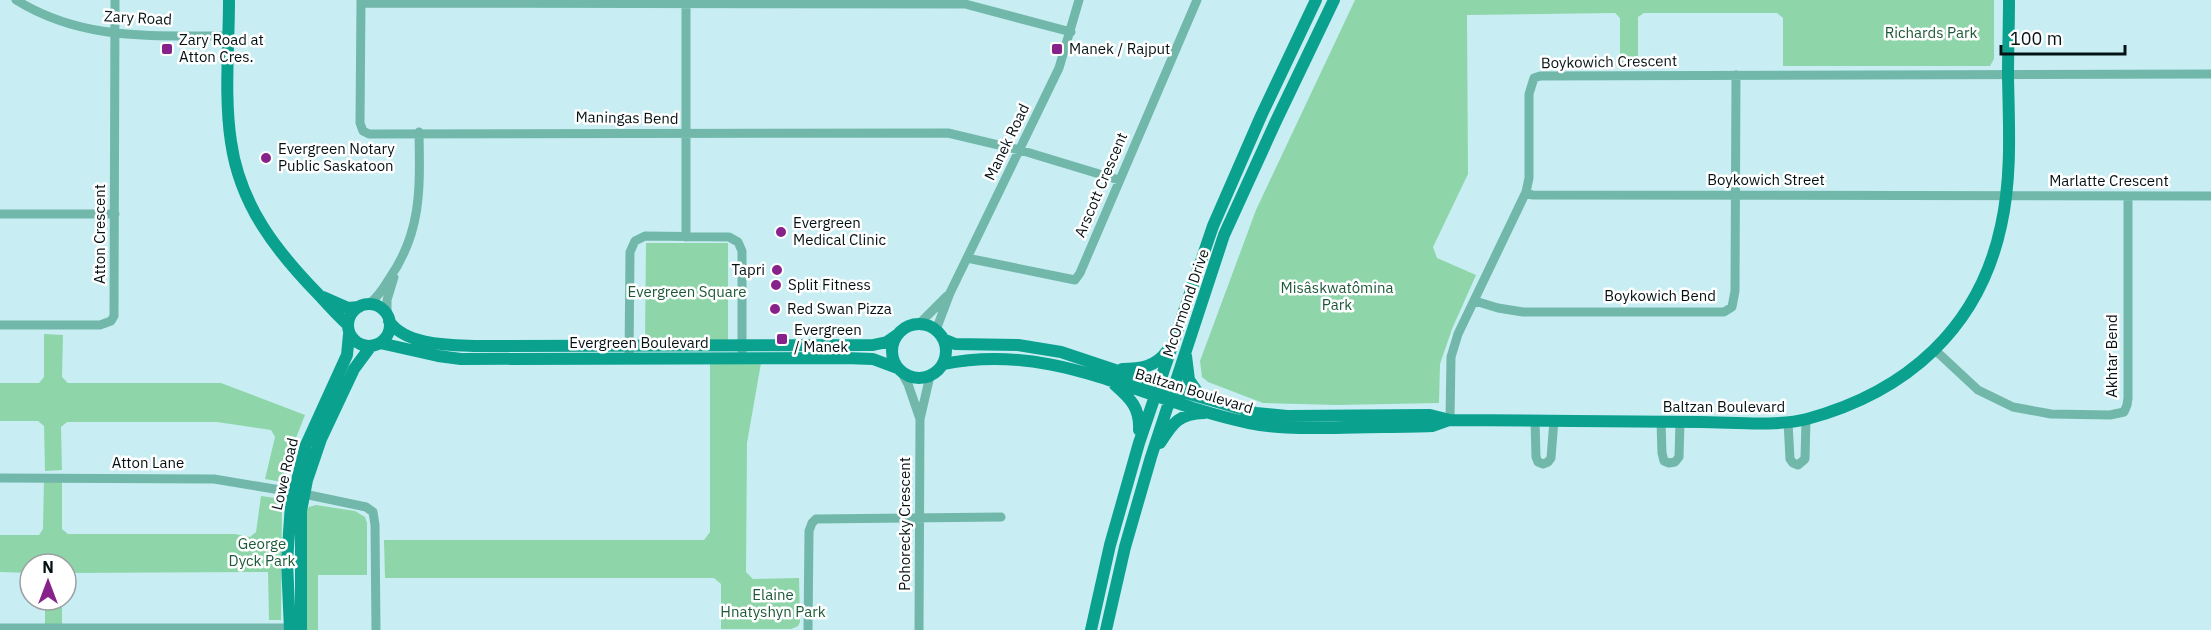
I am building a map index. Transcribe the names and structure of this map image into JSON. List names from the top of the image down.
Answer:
{
  "streets": {
    "street": [
      "Zary Road",
      "Boykowich Crescent",
      "Maningas Bend",
      "Manek Road",
      "Boykowich Street",
      "Marlatte Crescent",
      "Arscott Crescent",
      "Atton Crescent",
      "Boykowich Bend",
      "McOrmond Drive",
      "Evergreen Boulevard",
      "Akhtar Bend",
      "Baltzan Boulevard",
      "Atton Lane",
      "Lowe Road",
      "Pohorecky Crescent"
    ]
  },
  "crossings": [
    ["Zary Road", "Atton Crescent"],
    ["Boykowich Crescent", "Boykowich Street"],
    ["Boykowich Crescent", "Boykowich Bend"],
    ["Boykowich Crescent", "Baltzan Boulevard"],
    ["Maningas Bend", "Manek Road"],
    ["Maningas Bend", "Arscott Crescent"],
    ["Manek Road", "Arscott Crescent"],
    ["Manek Road", "Evergreen Boulevard"],
    ["Manek Road", "Pohorecky Crescent"],
    ["Boykowich Street", "Marlatte Crescent"],
    ["Boykowich Street", "Boykowich Bend"],
    ["Boykowich Street", "Baltzan Boulevard"],
    ["Marlatte Crescent", "Akhtar Bend"],
    ["Marlatte Crescent", "Baltzan Boulevard"],
    ["McOrmond Drive", "Baltzan Boulevard"],
    ["Evergreen Boulevard", "Lowe Road"],
    ["Evergreen Boulevard", "Pohorecky Crescent"],
    ["Akhtar Bend", "Baltzan Boulevard"],
    ["Atton Lane", "Lowe Road"]
  ],
  "parks": [
    "Richards Park",
    "Misâskwatômina Park",
    "Evergreen Square",
    "George Dyck Park",
    "Elaine Hnatyshyn Park"
  ],
  "places": {
    "transit": ["Zary Road at Atton Cres.", "Manek / Rajput", "Evergreen / Manek"],
    "other": [
      "Evergreen Notary Public Saskatoon",
      "Evergreen Medical Clinic",
      "Tapri",
      "Split Fitness",
      "Red Swan Pizza"
    ]
  },
  "scale_bar": "100 m",
  "north": "top"
}
